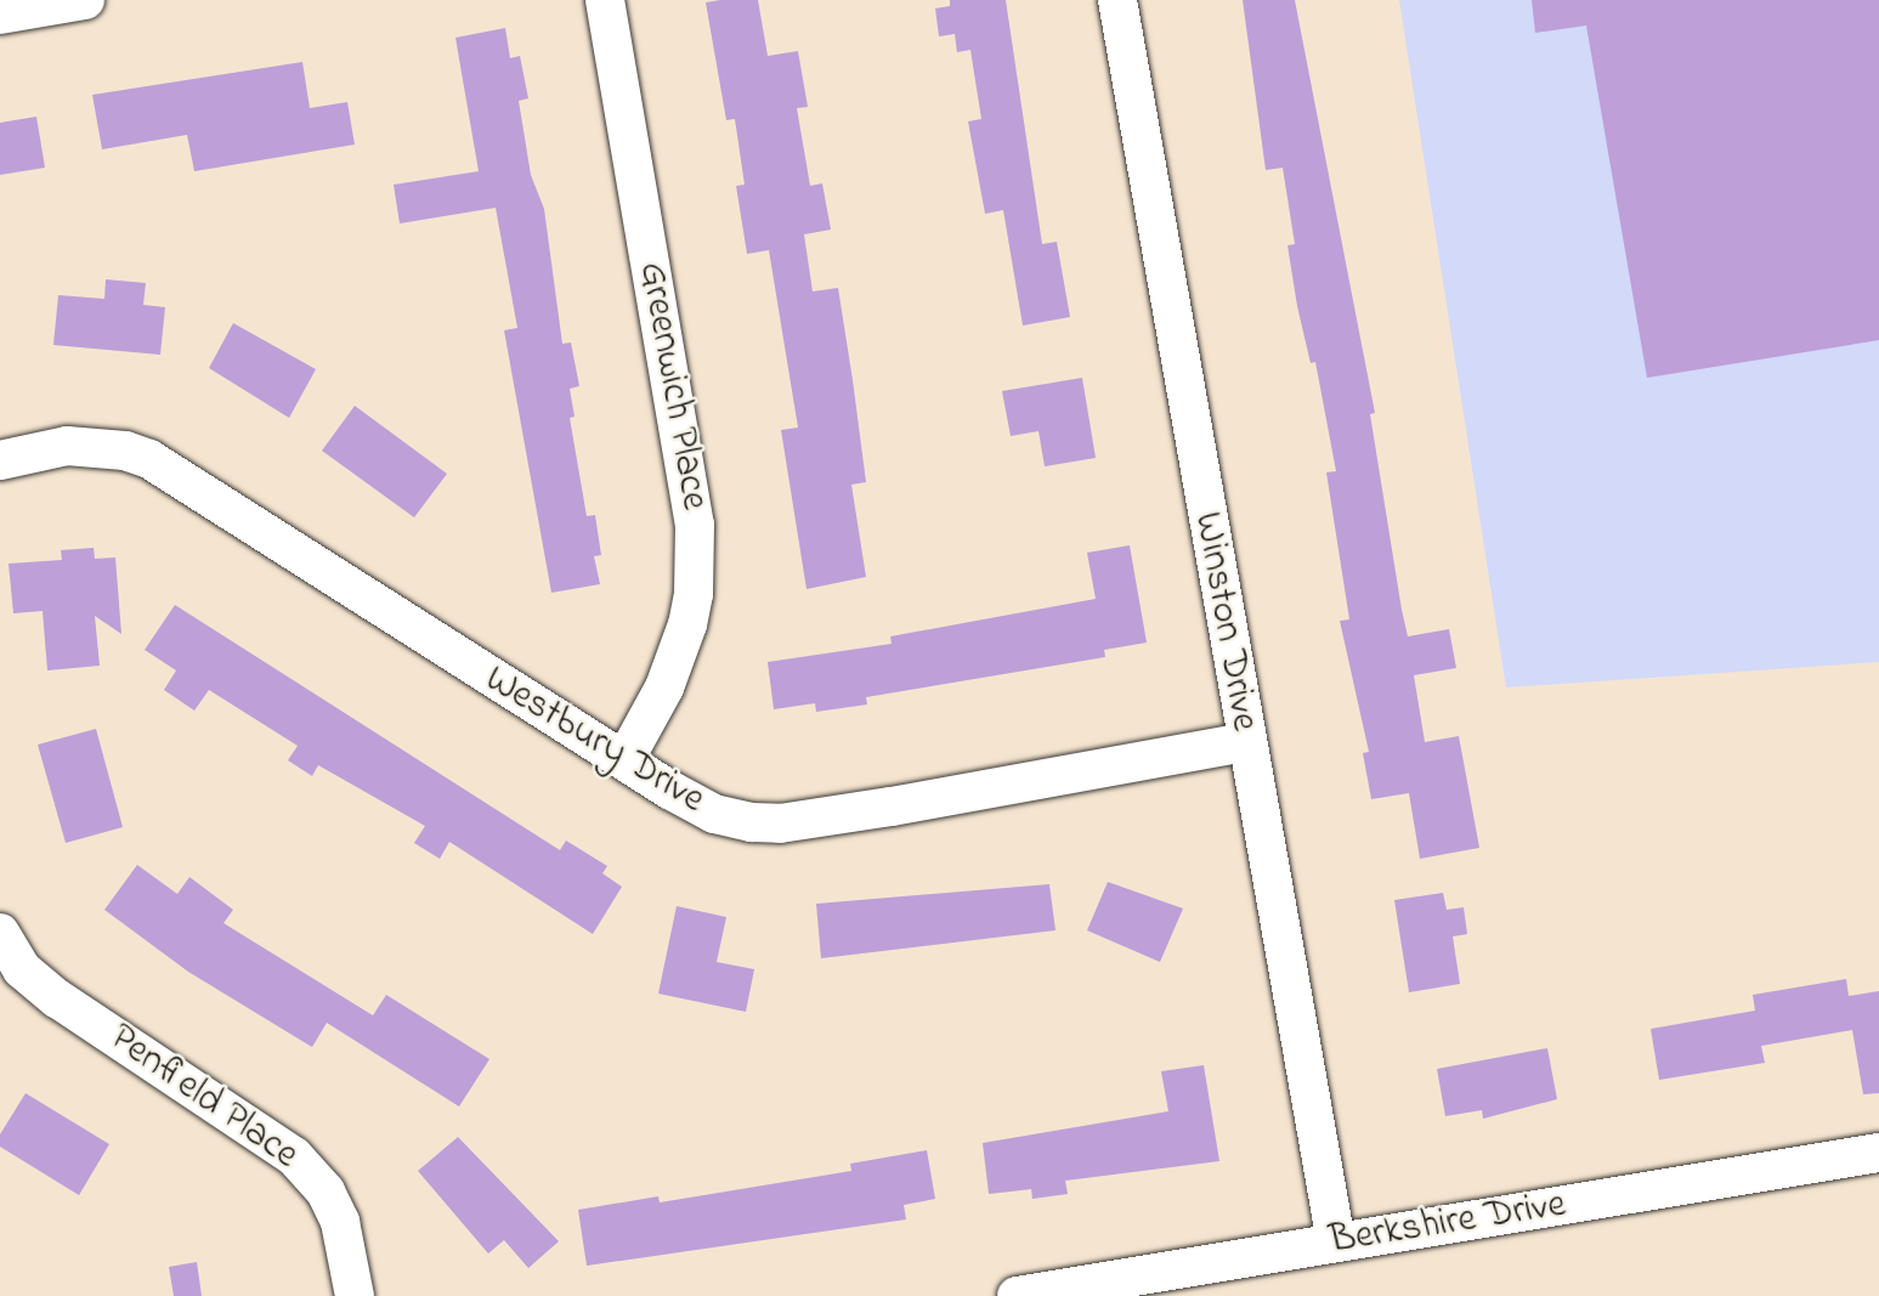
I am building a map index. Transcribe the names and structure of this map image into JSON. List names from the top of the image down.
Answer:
{
  "streets": {
    "street": [
      "Greenwich Place",
      "Winston Drive",
      "Westbury Drive",
      "Penfield Place",
      "Berkshire Drive"
    ]
  },
  "crossings": [
    ["Greenwich Place", "Westbury Drive"],
    ["Winston Drive", "Westbury Drive"],
    ["Winston Drive", "Berkshire Drive"]
  ]
}
